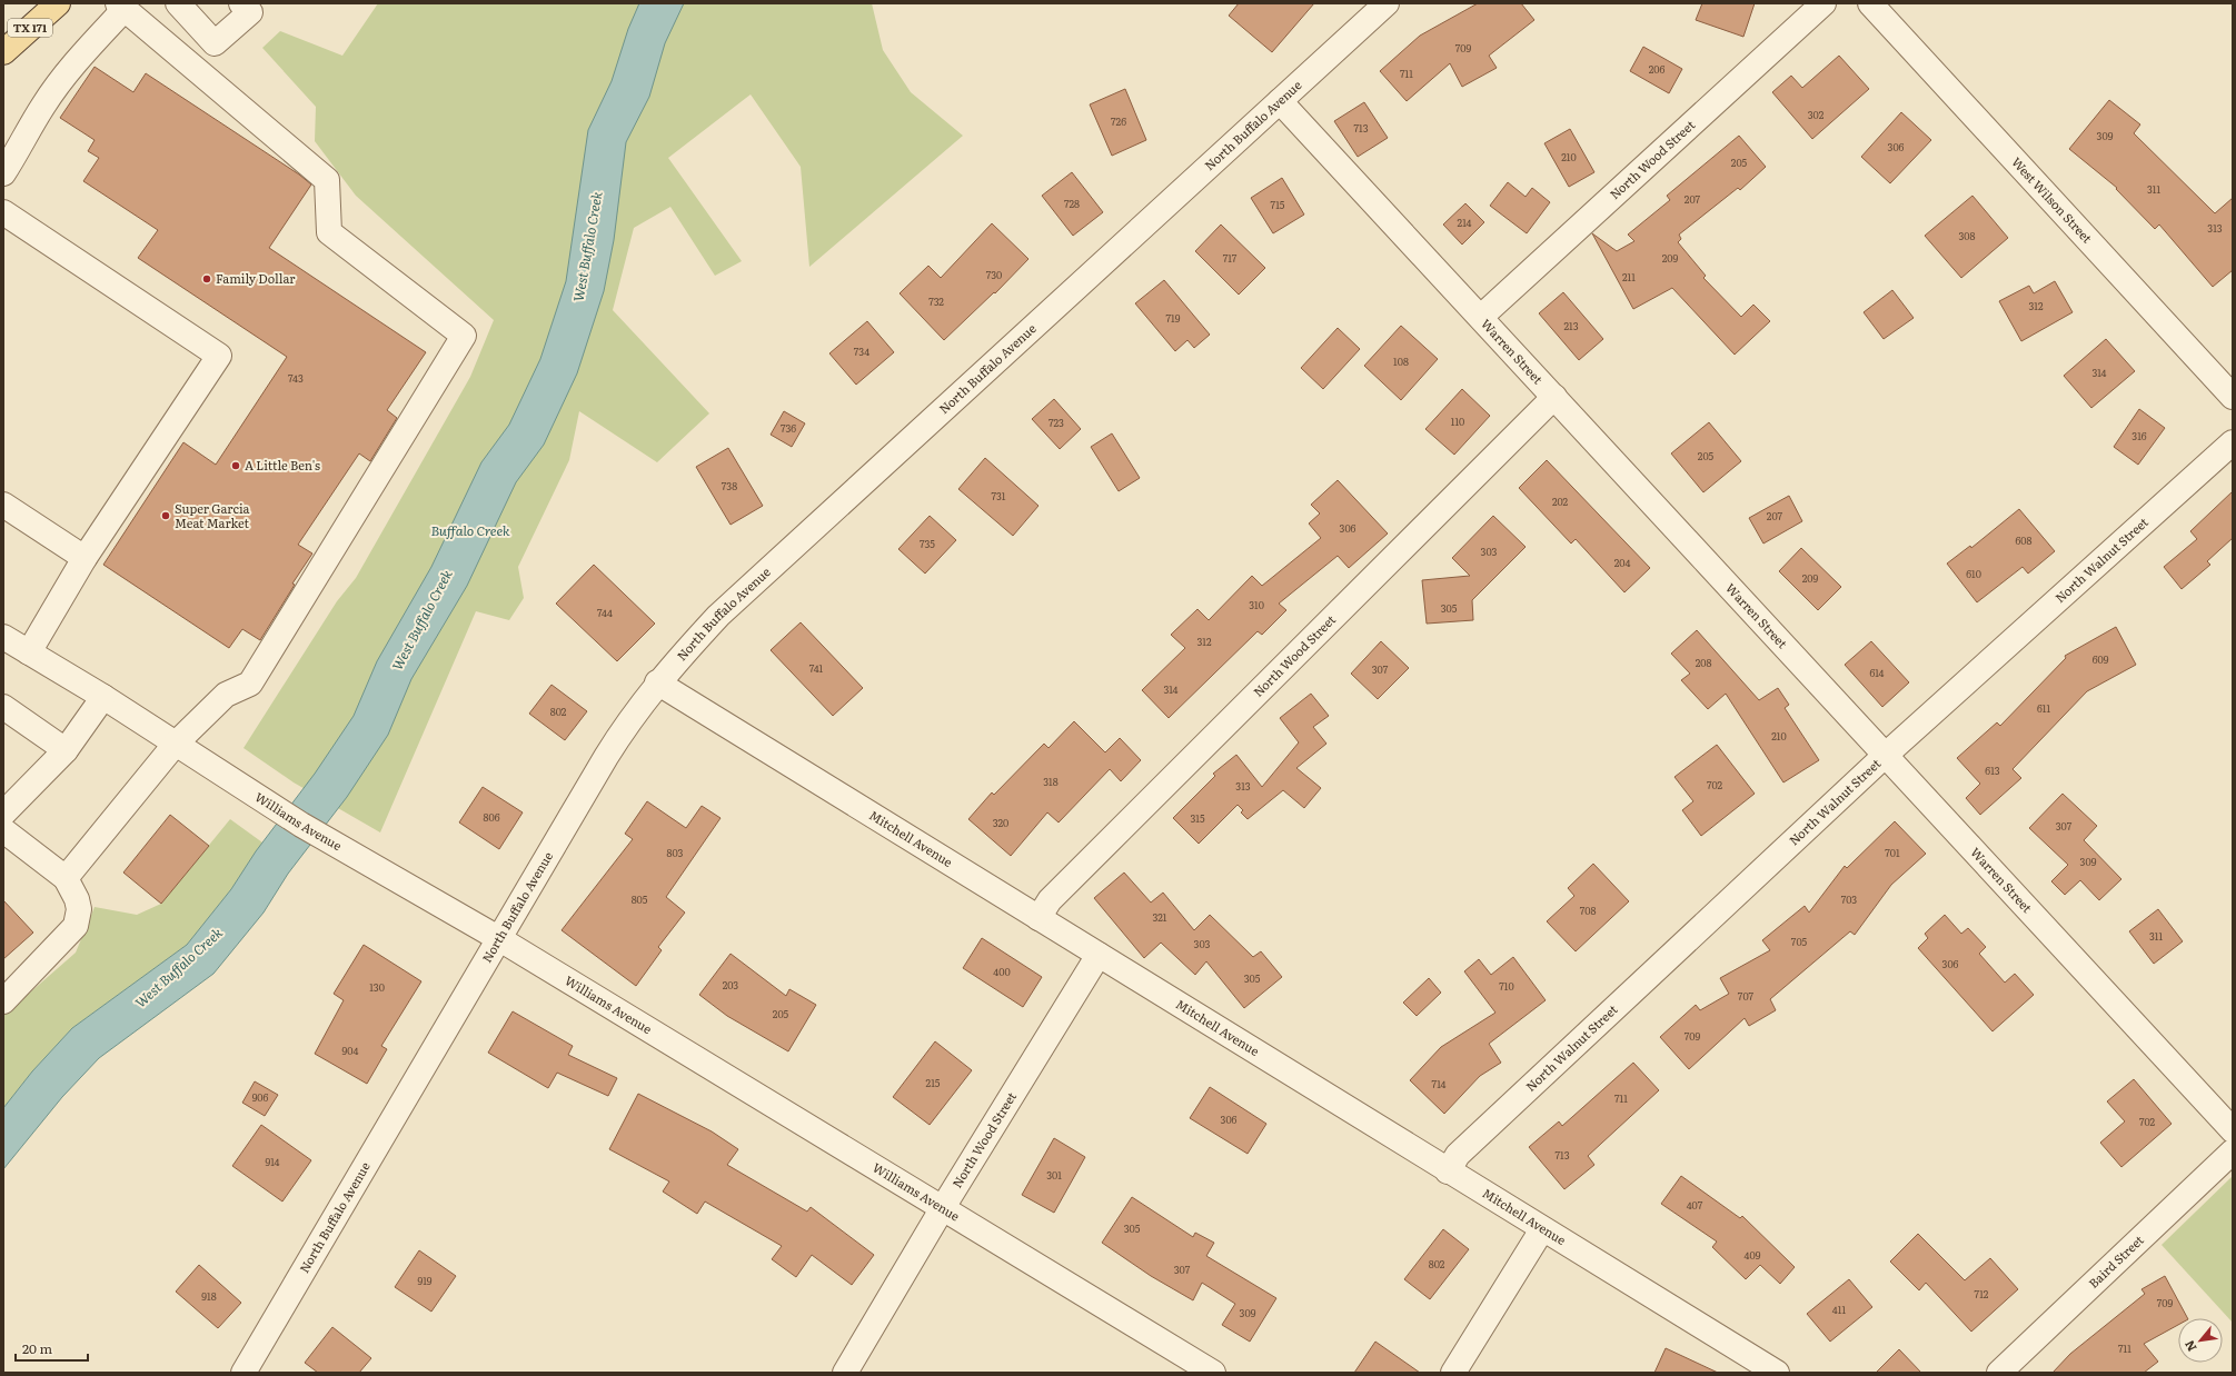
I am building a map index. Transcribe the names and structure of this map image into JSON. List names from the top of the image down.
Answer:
{
  "streets": {
    "main road": ["TX 171"],
    "street": [
      "North Buffalo Avenue",
      "North Wood Street",
      "West Wilson Street",
      "Warren Street",
      "North Walnut Street",
      "Williams Avenue",
      "Mitchell Avenue",
      "Baird Street"
    ]
  },
  "crossings": [
    ["North Buffalo Avenue", "Warren Street"],
    ["North Buffalo Avenue", "Williams Avenue"],
    ["North Buffalo Avenue", "Mitchell Avenue"],
    ["North Wood Street", "Warren Street"],
    ["North Wood Street", "Williams Avenue"],
    ["North Wood Street", "Mitchell Avenue"],
    ["Warren Street", "North Walnut Street"],
    ["North Walnut Street", "Mitchell Avenue"]
  ],
  "water": ["West Buffalo Creek", "Buffalo Creek"],
  "places": ["Family Dollar", "A Little Ben's", "Super Garcia Meat Market"],
  "house_numbers": [
    "709",
    "206",
    "711",
    "302",
    "726",
    "713",
    "309",
    "306",
    "210",
    "205",
    "311",
    "207",
    "728",
    "715",
    "214",
    "313",
    "308",
    "717",
    "209",
    "730",
    "211",
    "732",
    "312",
    "719",
    "213",
    "734",
    "108",
    "314",
    "743",
    "110",
    "723",
    "736",
    "316",
    "205",
    "738",
    "731",
    "202",
    "207",
    "306",
    "608",
    "735",
    "303",
    "204",
    "610",
    "209",
    "310",
    "305",
    "744",
    "312",
    "609",
    "208",
    "741",
    "307",
    "614",
    "314",
    "611",
    "802",
    "210",
    "613",
    "318",
    "702",
    "313",
    "806",
    "315",
    "320",
    "307",
    "803",
    "701",
    "309",
    "805",
    "703",
    "708",
    "321",
    "311",
    "705",
    "303",
    "306",
    "400",
    "305",
    "203",
    "710",
    "130",
    "707",
    "205",
    "709",
    "904",
    "215",
    "714",
    "906",
    "711",
    "306",
    "702",
    "713",
    "914",
    "301",
    "407",
    "305",
    "409",
    "802",
    "307",
    "919",
    "712",
    "918",
    "709",
    "411",
    "309",
    "711"
  ],
  "scale_bar": "20 m",
  "north": "bottom left"
}
